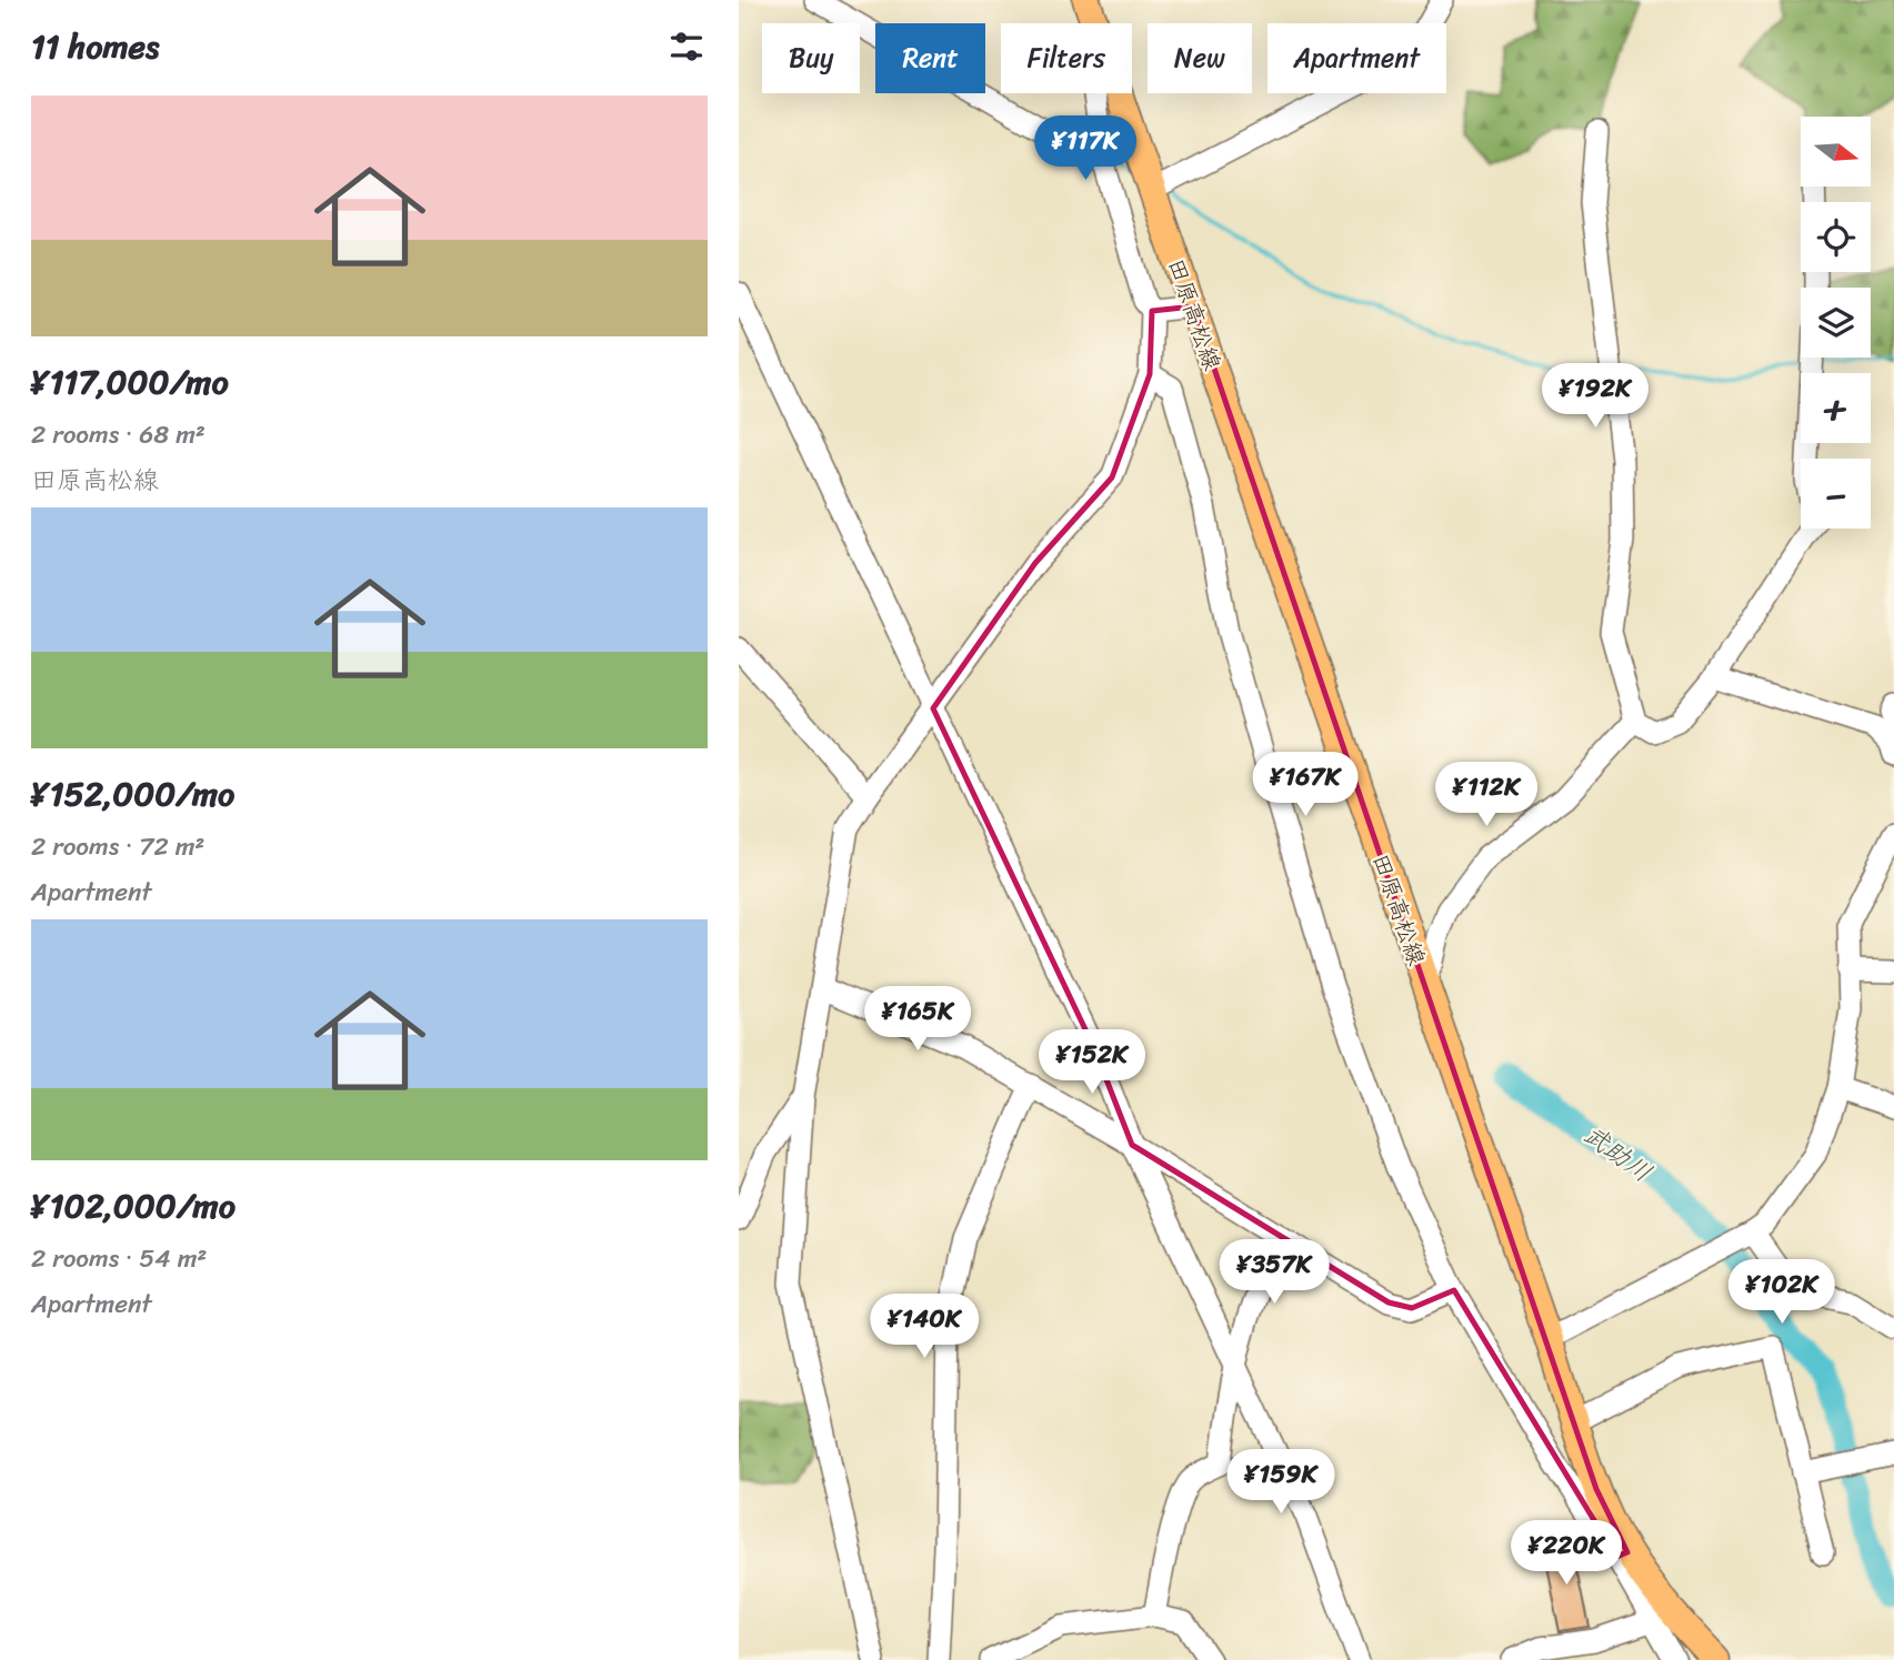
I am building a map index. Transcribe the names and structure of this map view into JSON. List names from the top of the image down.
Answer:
{
  "streets": {
    "main road": ["田原高松線"]
  },
  "water": ["武助川"],
  "north": "right",
  "page": {
    "heading": "11 homes",
    "chip": [
      "Buy",
      "Rent",
      "Filters",
      "New",
      "Apartment"
    ],
    "list": [
      {
        "name": "¥117,000/mo",
        "note": "2 rooms · 68 m² · 田原高松線"
      },
      {
        "name": "¥152,000/mo",
        "note": "2 rooms · 72 m² · Apartment"
      },
      {
        "name": "¥102,000/mo",
        "note": "2 rooms · 54 m² · Apartment"
      }
    ],
    "price": [
      "¥117K",
      "¥192K",
      "¥167K",
      "¥112K",
      "¥165K",
      "¥152K",
      "¥357K",
      "¥102K",
      "¥140K",
      "¥159K",
      "¥220K"
    ],
    "map_buttons": ["+", "−"]
  }
}
